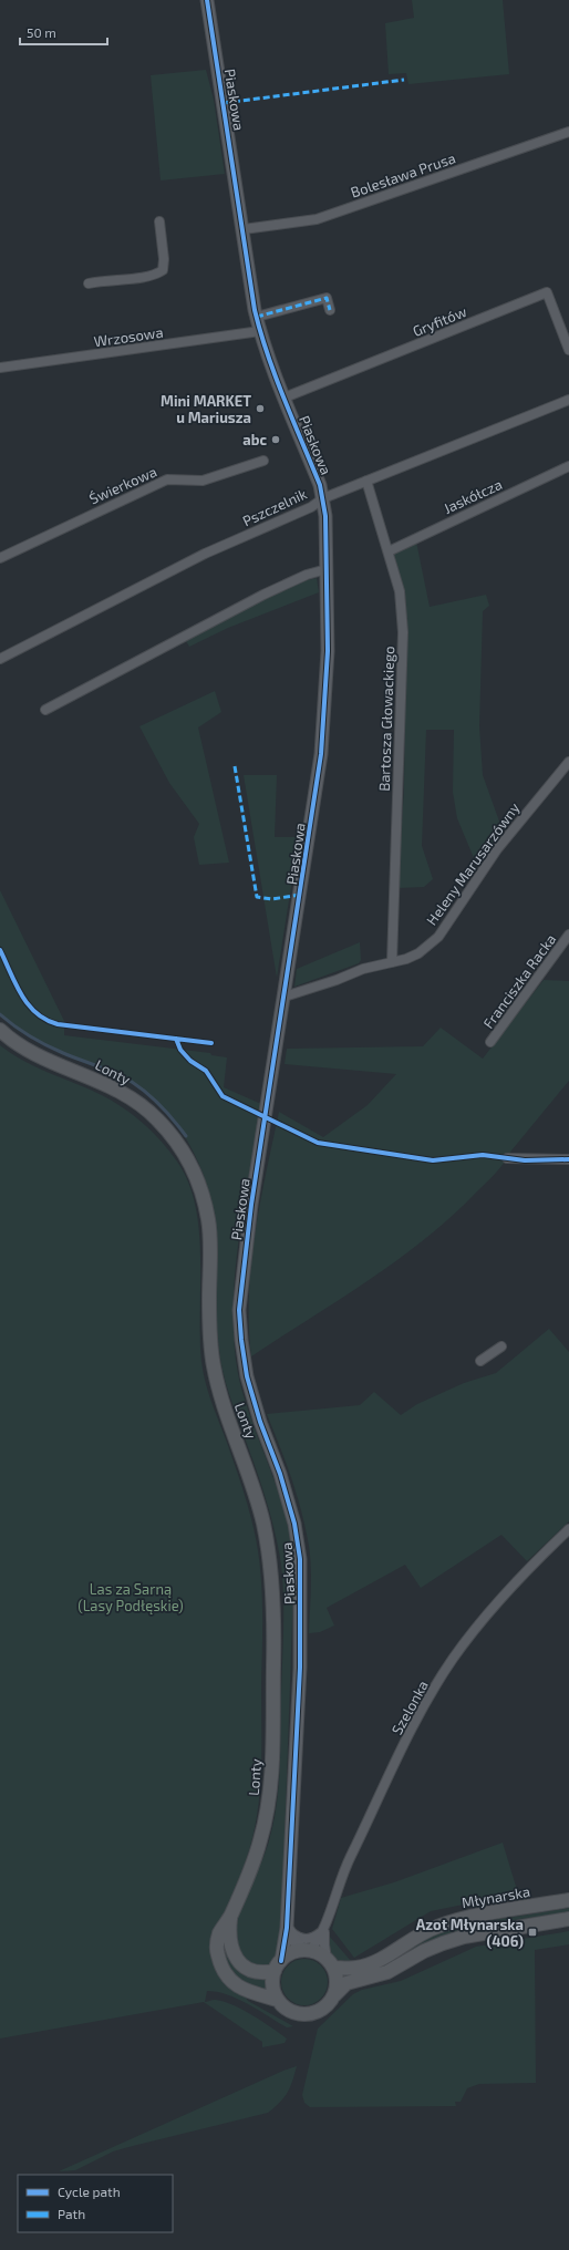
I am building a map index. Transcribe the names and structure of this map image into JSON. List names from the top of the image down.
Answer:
{
  "streets": {
    "main road": ["Lonty", "Młynarska"],
    "street": [
      "Piaskowa",
      "Bolesława Prusa",
      "Gryfitów",
      "Wrzosowa",
      "Świerkowa",
      "Jaskółcza",
      "Pszczelnik",
      "Bartosza Głowackiego",
      "Heleny Marusarzówny",
      "Franciszka Racka",
      "Szelonka"
    ]
  },
  "crossings": [
    ["Piaskowa", "Bolesława Prusa"],
    ["Piaskowa", "Gryfitów"],
    ["Piaskowa", "Wrzosowa"],
    ["Piaskowa", "Pszczelnik"],
    ["Piaskowa", "Heleny Marusarzówny"],
    ["Piaskowa", "Lonty"],
    ["Piaskowa", "Młynarska"],
    ["Jaskółcza", "Bartosza Głowackiego"],
    ["Pszczelnik", "Bartosza Głowackiego"],
    ["Bartosza Głowackiego", "Heleny Marusarzówny"],
    ["Lonty", "Młynarska"]
  ],
  "parks": ["Las za Sarną (Lasy Podłęskie)"],
  "places": {
    "other": ["Mini MARKET u Mariusza", "abc"],
    "transit": ["Azot Młynarska (406)"]
  },
  "legend": ["Cycle path", "Path"],
  "scale_bar": "50 m"
}
